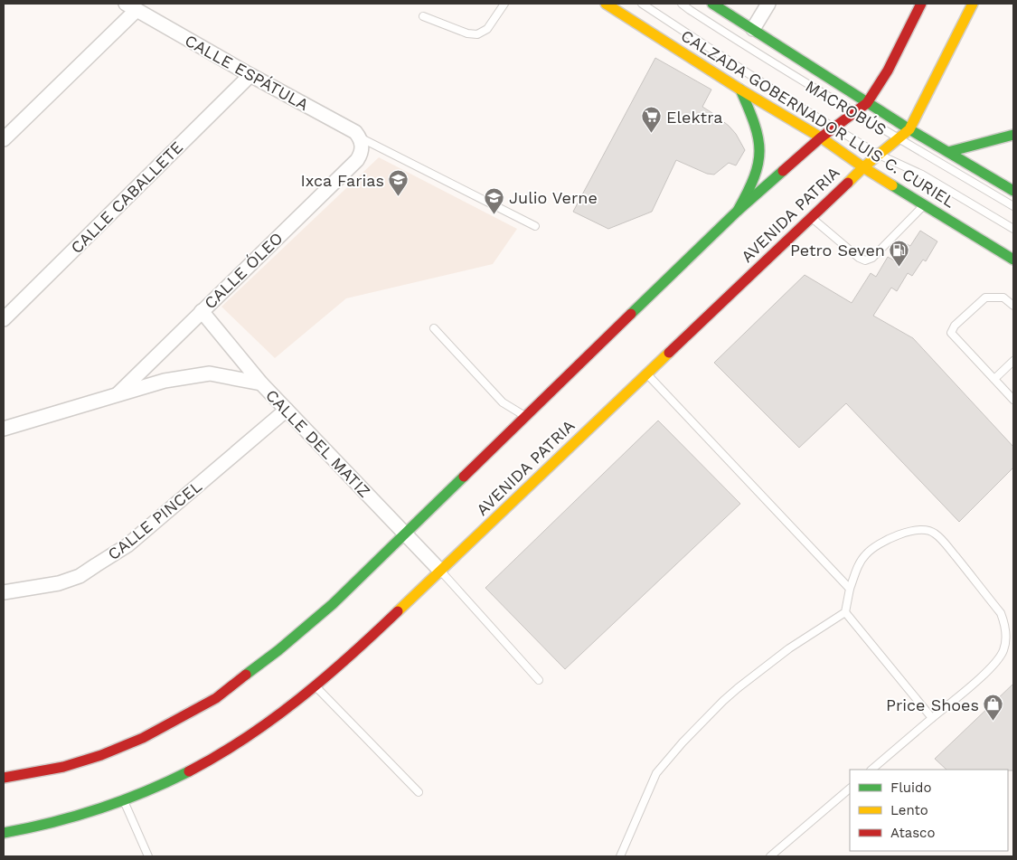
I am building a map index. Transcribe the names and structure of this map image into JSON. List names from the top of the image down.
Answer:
{
  "streets": {
    "street": [
      "CALLE ESPÁTULA",
      "CALZADA GOBERNADOR LUIS C. CURIEL",
      "CALLE CABALLETE",
      "AVENIDA PATRIA",
      "CALLE ÓLEO",
      "CALLE DEL MATIZ",
      "CALLE PINCEL"
    ],
    "lane": ["MACROBÚS"]
  },
  "crossings": [
    ["CALLE ESPÁTULA", "CALLE CABALLETE"],
    ["CALLE ESPÁTULA", "CALLE ÓLEO"],
    ["MACROBÚS", "AVENIDA PATRIA"],
    ["CALZADA GOBERNADOR LUIS C. CURIEL", "AVENIDA PATRIA"],
    ["AVENIDA PATRIA", "CALLE DEL MATIZ"],
    ["CALLE ÓLEO", "CALLE DEL MATIZ"],
    ["CALLE DEL MATIZ", "CALLE PINCEL"]
  ],
  "places": {
    "supermarket": ["Elektra"],
    "school or university": ["Ixca Farias", "Julio Verne"],
    "fuel station": ["Petro Seven"],
    "shop": ["Price Shoes"]
  },
  "legend": ["Fluido", "Lento", "Atasco"]
}
